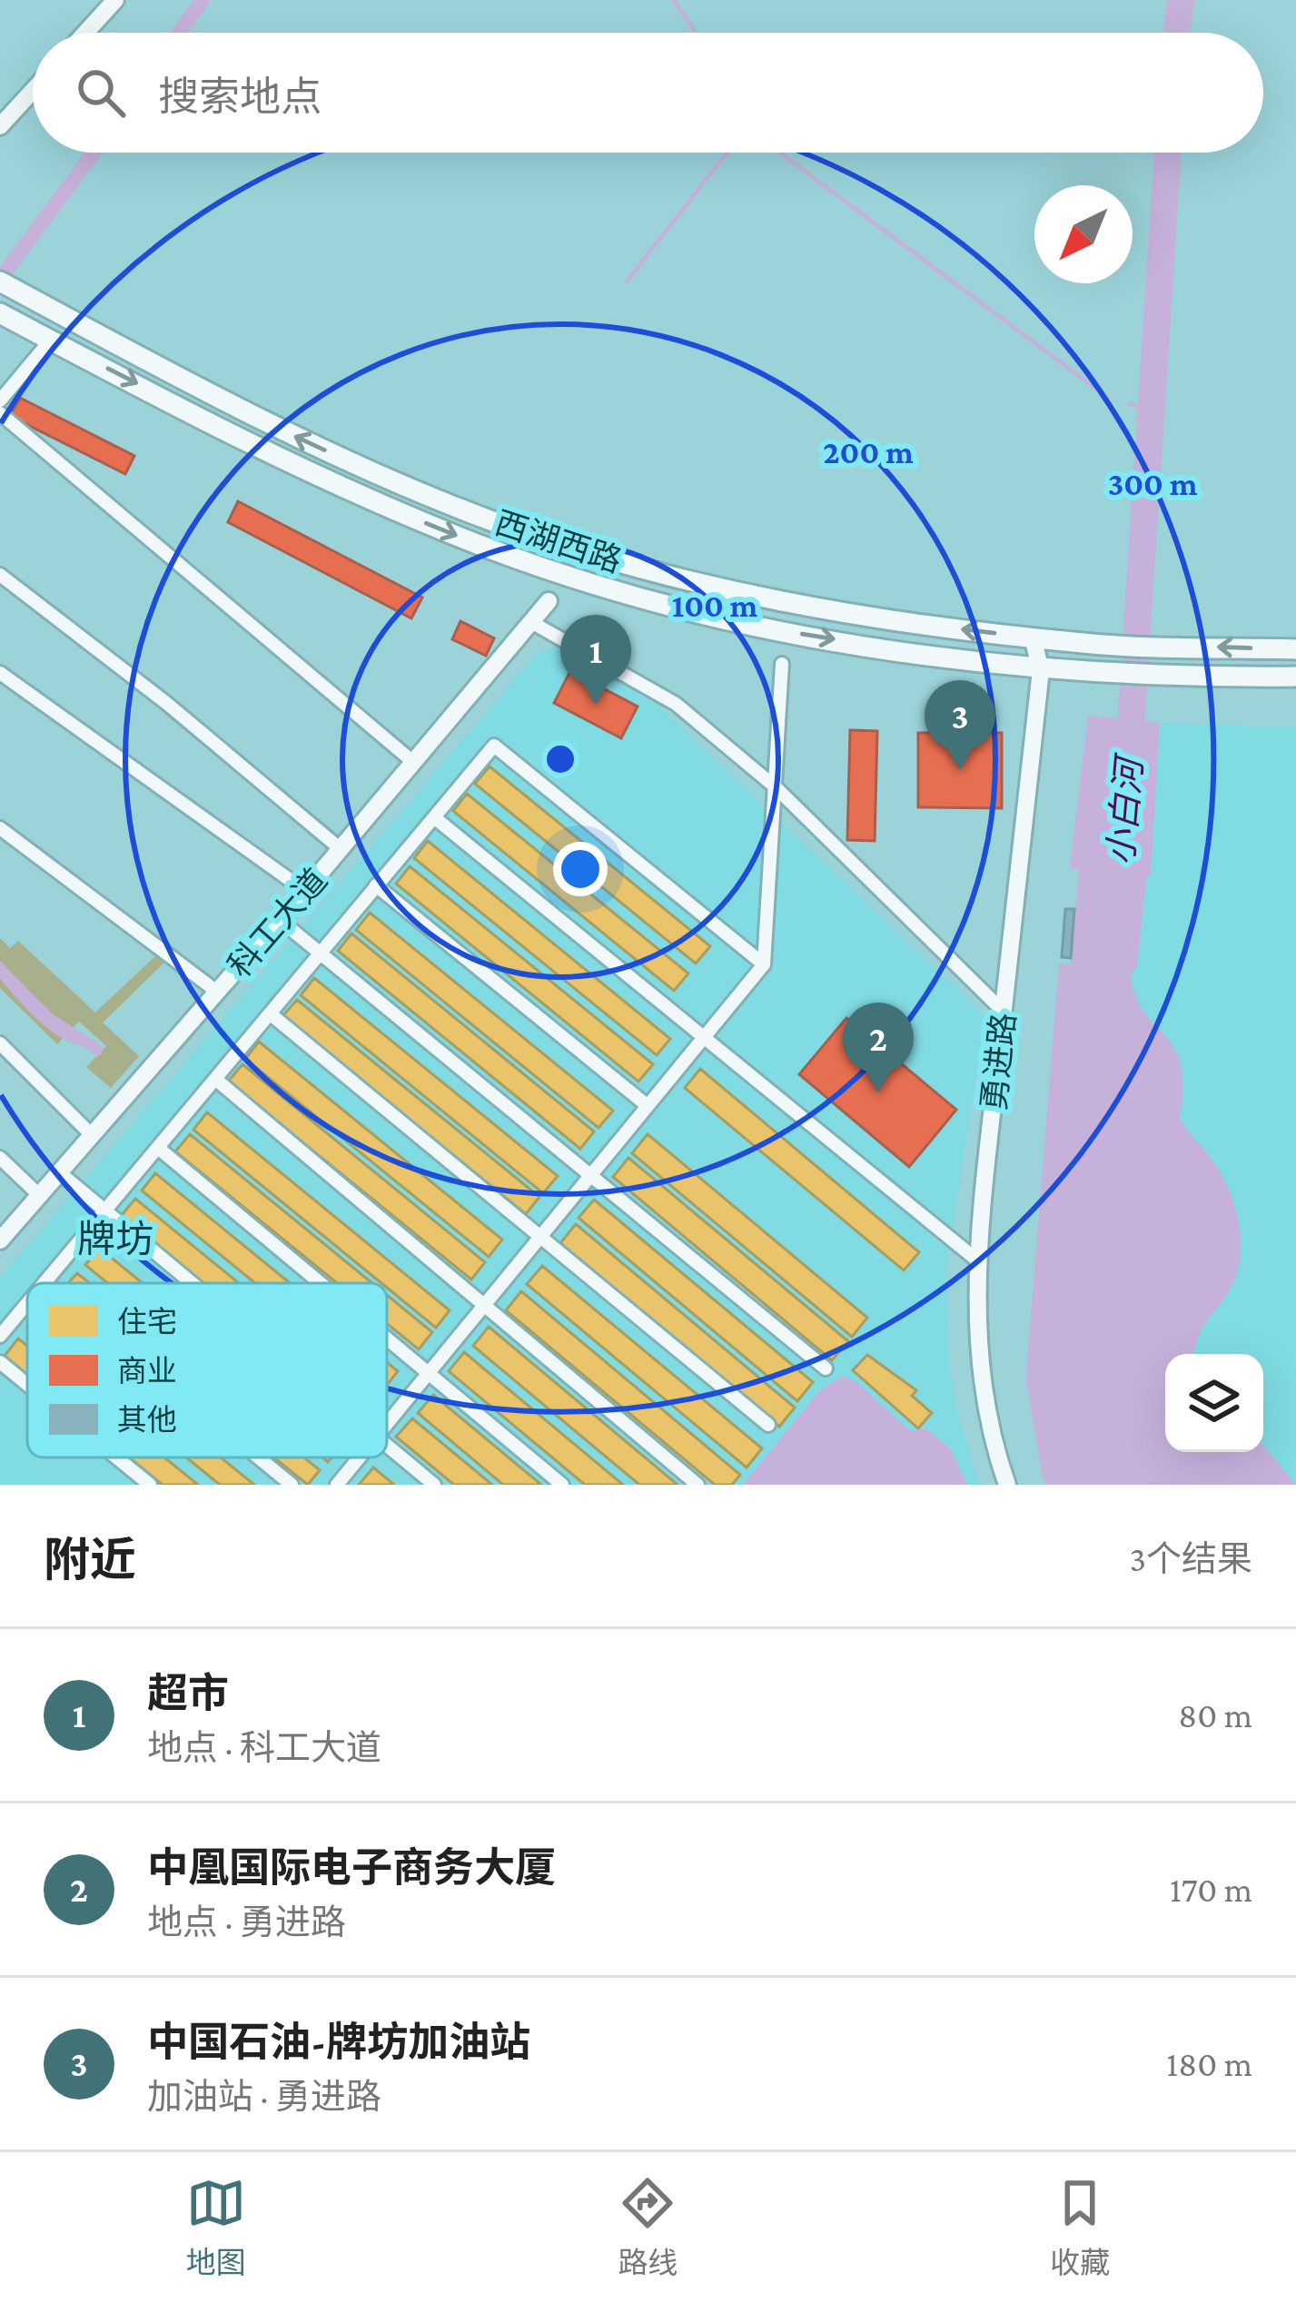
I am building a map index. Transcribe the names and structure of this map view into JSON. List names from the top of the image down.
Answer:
{
  "streets": {
    "main road": ["西湖西路"],
    "street": ["科工大道", "勇进路"]
  },
  "crossings": [
    ["西湖西路", "勇进路"]
  ],
  "districts": ["牌坊"],
  "water": ["小白河"],
  "legend": ["住宅", "商业", "其他"],
  "north": "bottom left",
  "page": {
    "search": "搜索地点",
    "pins": ["1", "3", "2"],
    "heading": ["附近", "3个结果"],
    "list": [
      {
        "mark": "1",
        "name": "超市",
        "note": "地点 · 科工大道",
        "value": "80 m"
      },
      {
        "mark": "2",
        "name": "中凰国际电子商务大厦",
        "note": "地点 · 勇进路",
        "value": "170 m"
      },
      {
        "mark": "3",
        "name": "中国石油-牌坊加油站",
        "note": "加油站 · 勇进路",
        "value": "180 m"
      }
    ],
    "nav": ["地图", "路线", "收藏"]
  },
  "rings": ["200 m", "300 m", "100 m"]
}
